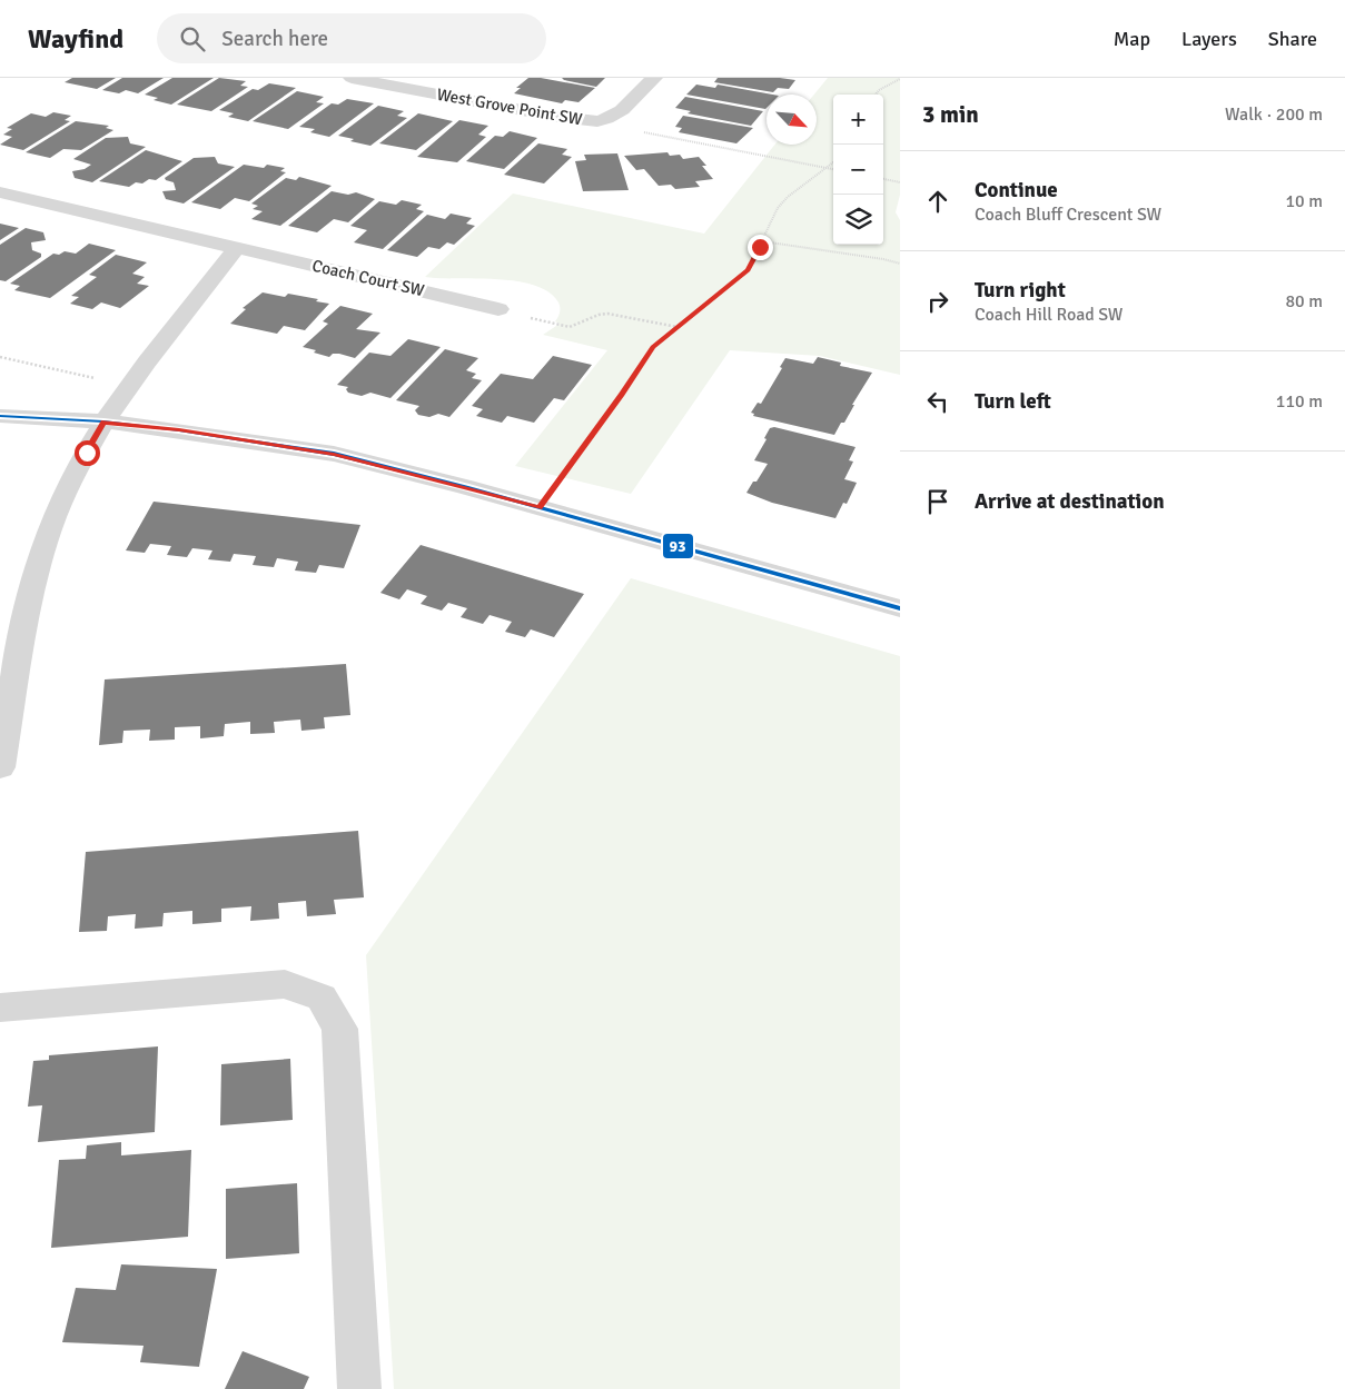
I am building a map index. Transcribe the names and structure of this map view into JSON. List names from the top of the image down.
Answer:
{
  "streets": {
    "street": ["West Grove Point SW", "Coach Court SW"]
  },
  "lines": ["transit line 93"],
  "north": "bottom right",
  "page": {
    "header": "Wayfind",
    "search": "Search here",
    "nav": ["Map", "Layers", "Share"],
    "heading": ["3 min", "Walk · 200 m"],
    "map_buttons": ["+", "−"],
    "list": [
      ["Continue", "Coach Bluff Crescent SW", "10 m"],
      ["Turn right", "Coach Hill Road SW", "80 m"],
      ["Turn left", "110 m"],
      "Arrive at destination"
    ]
  }
}
